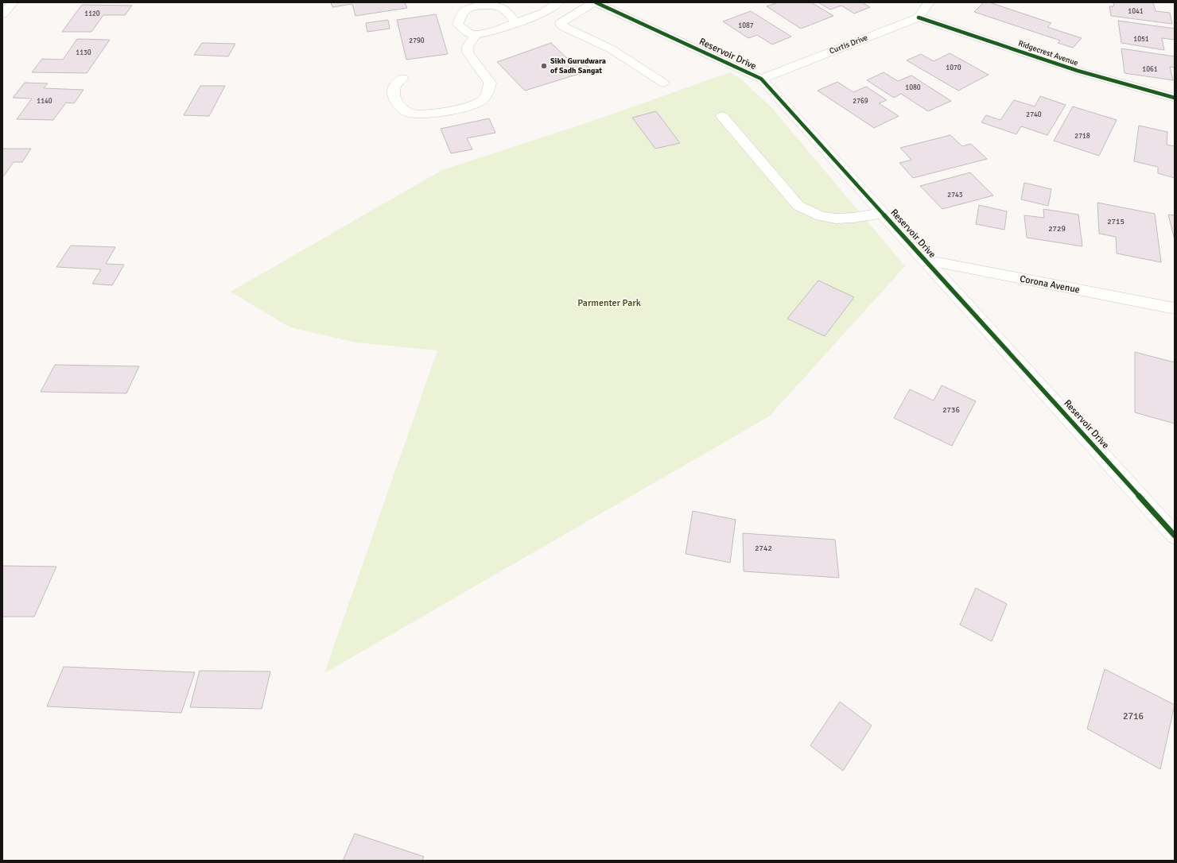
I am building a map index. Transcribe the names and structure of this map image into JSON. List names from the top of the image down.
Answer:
{
  "streets": {
    "street": [
      "Curtis Drive",
      "Ridgecrest Avenue",
      "Reservoir Drive",
      "Corona Avenue"
    ]
  },
  "crossings": [
    ["Curtis Drive", "Ridgecrest Avenue"],
    ["Curtis Drive", "Reservoir Drive"],
    ["Reservoir Drive", "Corona Avenue"]
  ],
  "parks": ["Parmenter Park"],
  "places": ["Sikh Gurudwara of Sadh Sangat"],
  "house_numbers": [
    "1041",
    "1120",
    "1087",
    "1051",
    "2790",
    "1130",
    "1070",
    "1061",
    "1080",
    "1140",
    "2769",
    "2740",
    "2718",
    "2743",
    "2715",
    "2729",
    "2736",
    "2742",
    "2716"
  ]
}
